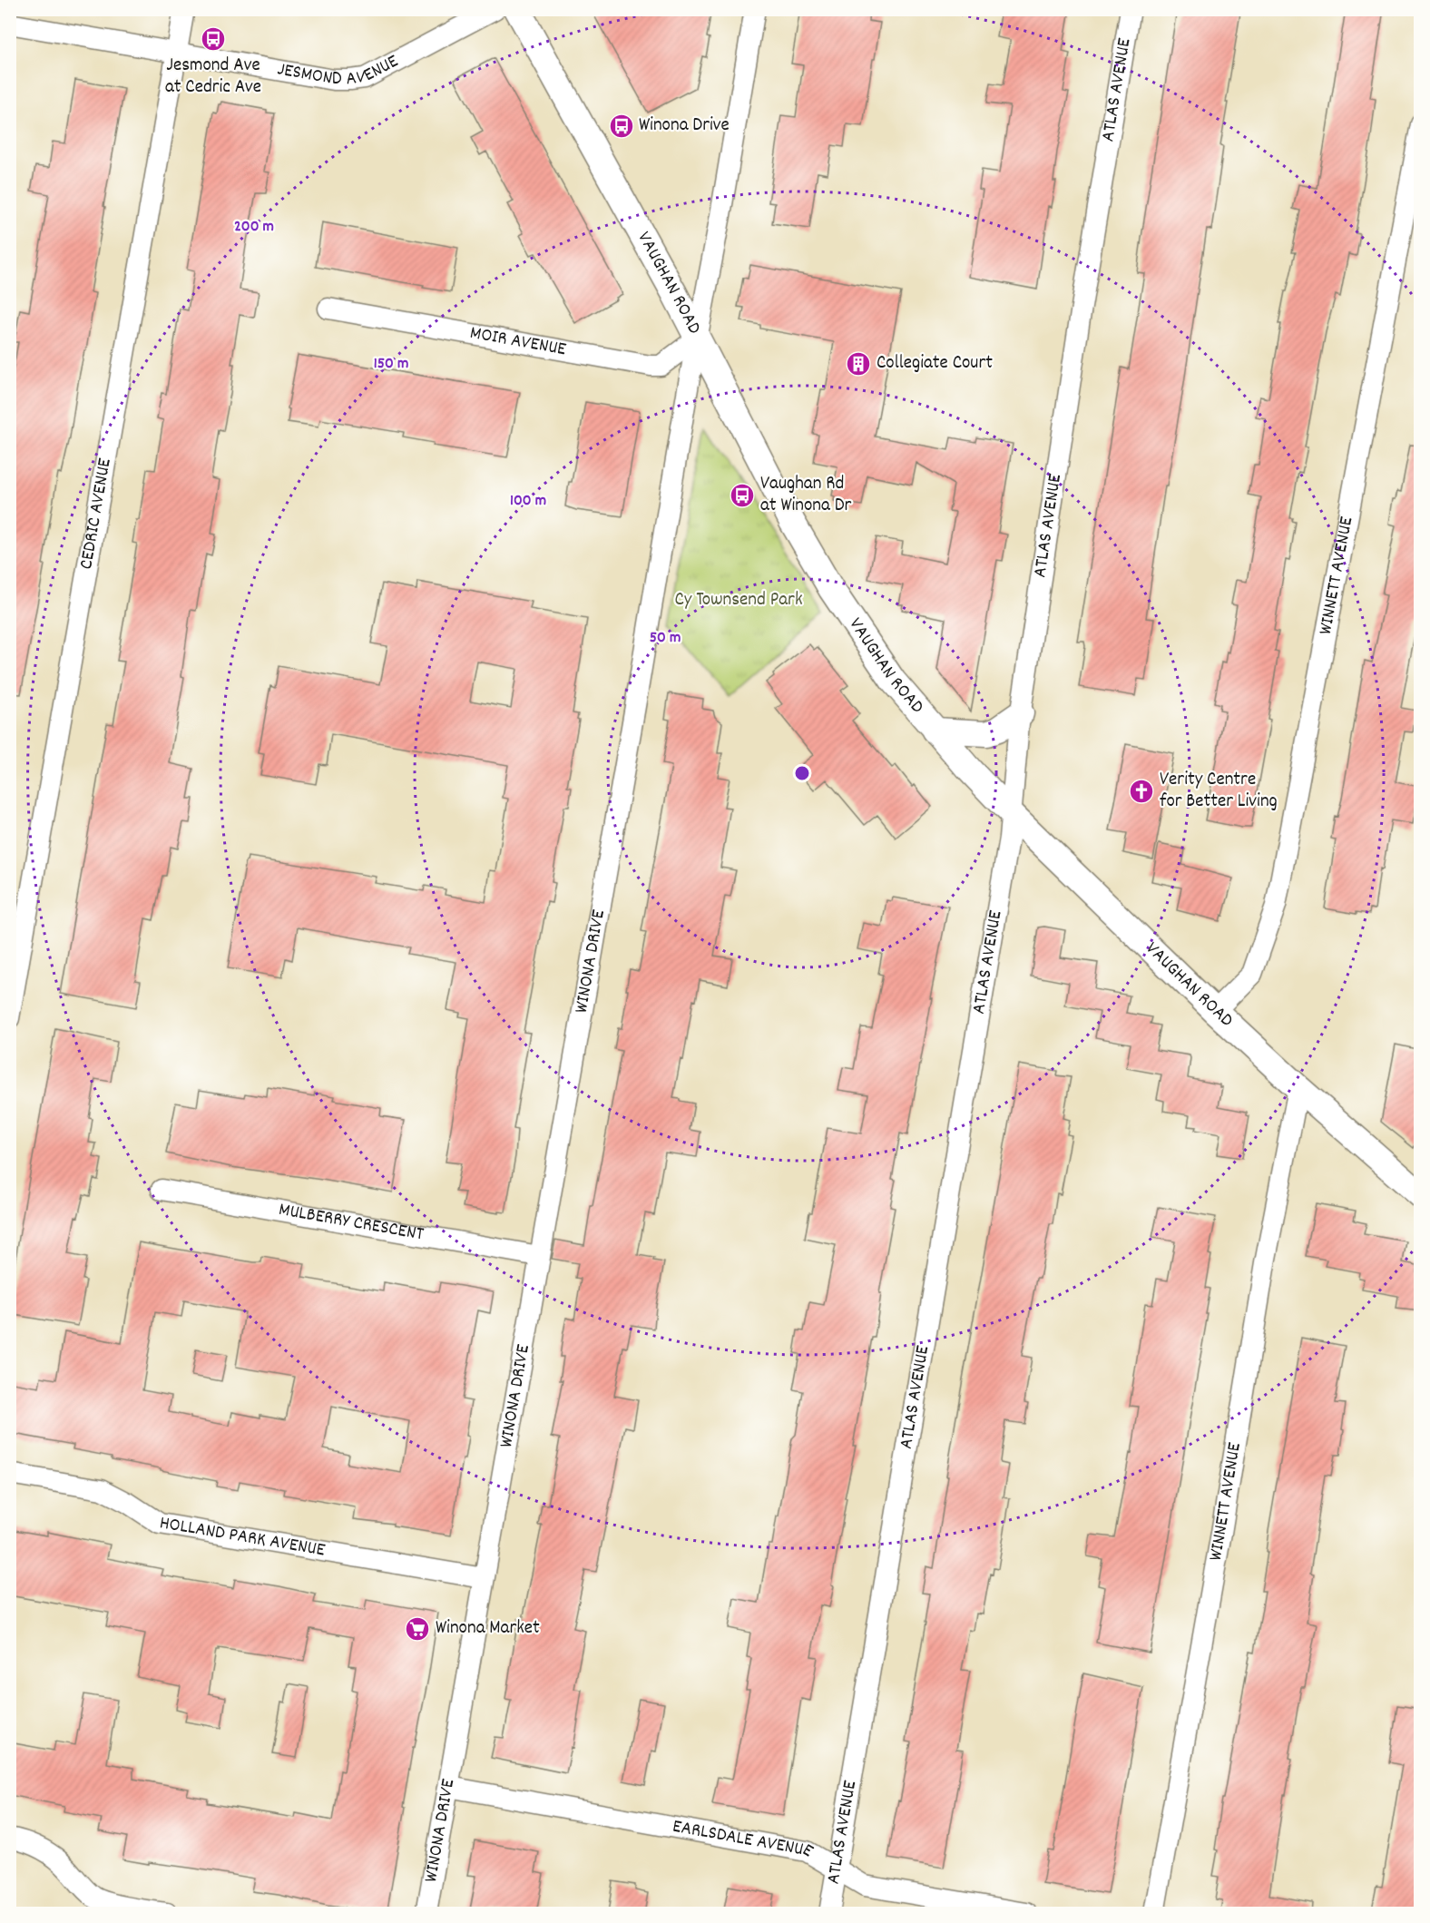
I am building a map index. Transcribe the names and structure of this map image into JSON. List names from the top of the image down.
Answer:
{
  "streets": {
    "street": [
      "JESMOND AVENUE",
      "ATLAS AVENUE",
      "VAUGHAN ROAD",
      "MOIR AVENUE",
      "CEDRIC AVENUE",
      "WINNETT AVENUE",
      "WINONA DRIVE",
      "MULBERRY CRESCENT",
      "HOLLAND PARK AVENUE",
      "EARLSDALE AVENUE"
    ]
  },
  "crossings": [
    ["JESMOND AVENUE", "CEDRIC AVENUE"],
    ["ATLAS AVENUE", "VAUGHAN ROAD"],
    ["ATLAS AVENUE", "EARLSDALE AVENUE"],
    ["VAUGHAN ROAD", "MOIR AVENUE"],
    ["VAUGHAN ROAD", "WINNETT AVENUE"],
    ["VAUGHAN ROAD", "WINONA DRIVE"],
    ["MOIR AVENUE", "WINONA DRIVE"],
    ["WINONA DRIVE", "MULBERRY CRESCENT"],
    ["WINONA DRIVE", "HOLLAND PARK AVENUE"],
    ["WINONA DRIVE", "EARLSDALE AVENUE"]
  ],
  "parks": ["Cy Townsend Park"],
  "places": {
    "bus stop": ["Jesmond Ave at Cedric Ave", "Winona Drive", "Vaughan Rd at Winona Dr"],
    "building": ["Collegiate Court"],
    "church": ["Verity Centre for Better Living"],
    "supermarket": ["Winona Market"]
  },
  "rings": [
    "200 m",
    "150 m",
    "100 m",
    "50 m"
  ]
}
